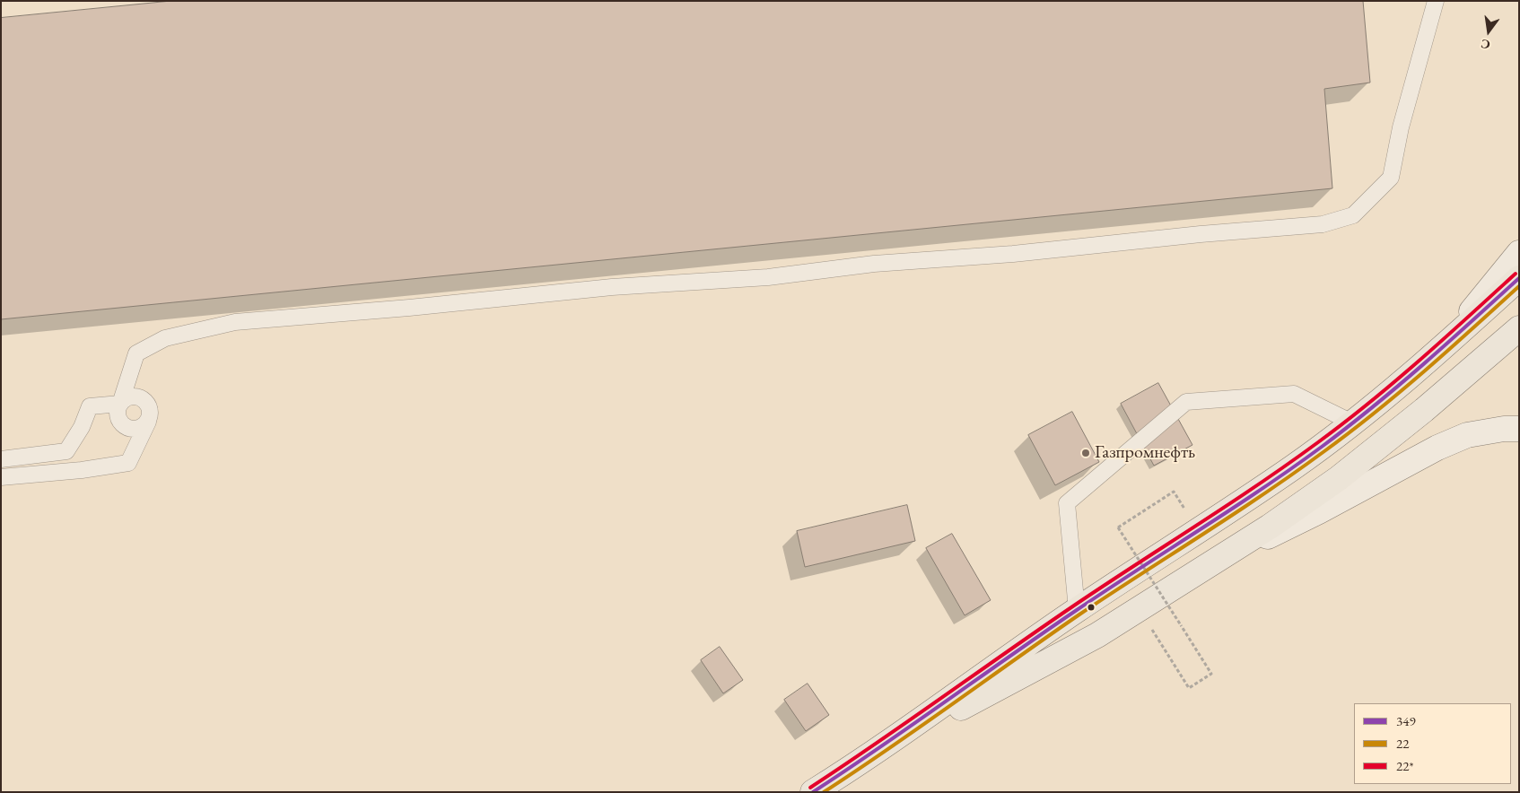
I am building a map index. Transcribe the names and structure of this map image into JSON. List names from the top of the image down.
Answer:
{
  "places": ["Газпромнефть"],
  "lines": ["transit line 22*", "transit line 349", "transit line 22"],
  "legend": ["349", "22", "22*"],
  "north": "bottom"
}
